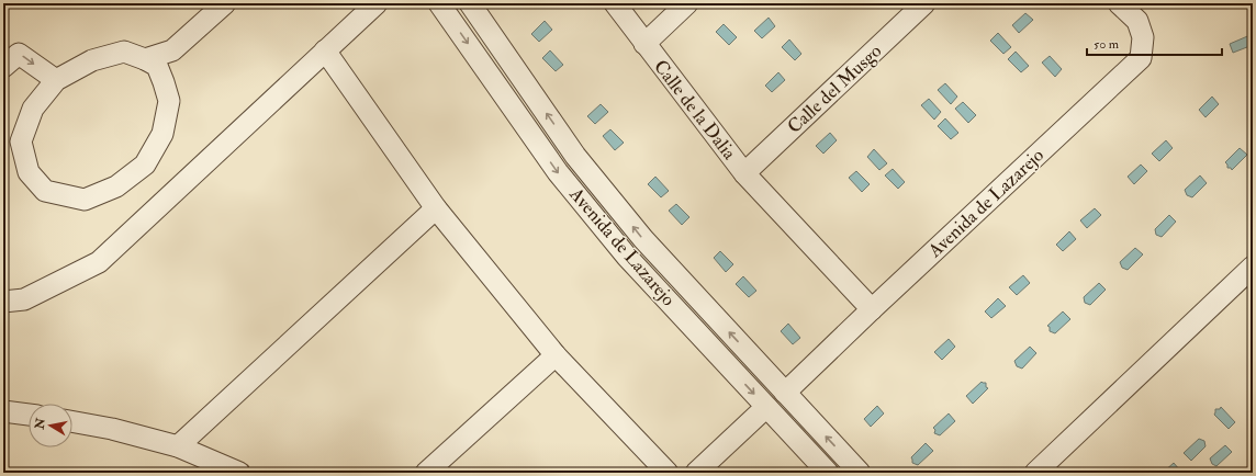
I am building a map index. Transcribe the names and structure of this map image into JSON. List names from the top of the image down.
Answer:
{
  "streets": {
    "street": ["Calle del Musgo", "Calle de la Dalia", "Avenida de Lazarejo"]
  },
  "crossings": [
    ["Calle del Musgo", "Calle de la Dalia"],
    ["Calle de la Dalia", "Avenida de Lazarejo"]
  ],
  "scale_bar": "50 m",
  "north": "left"
}
